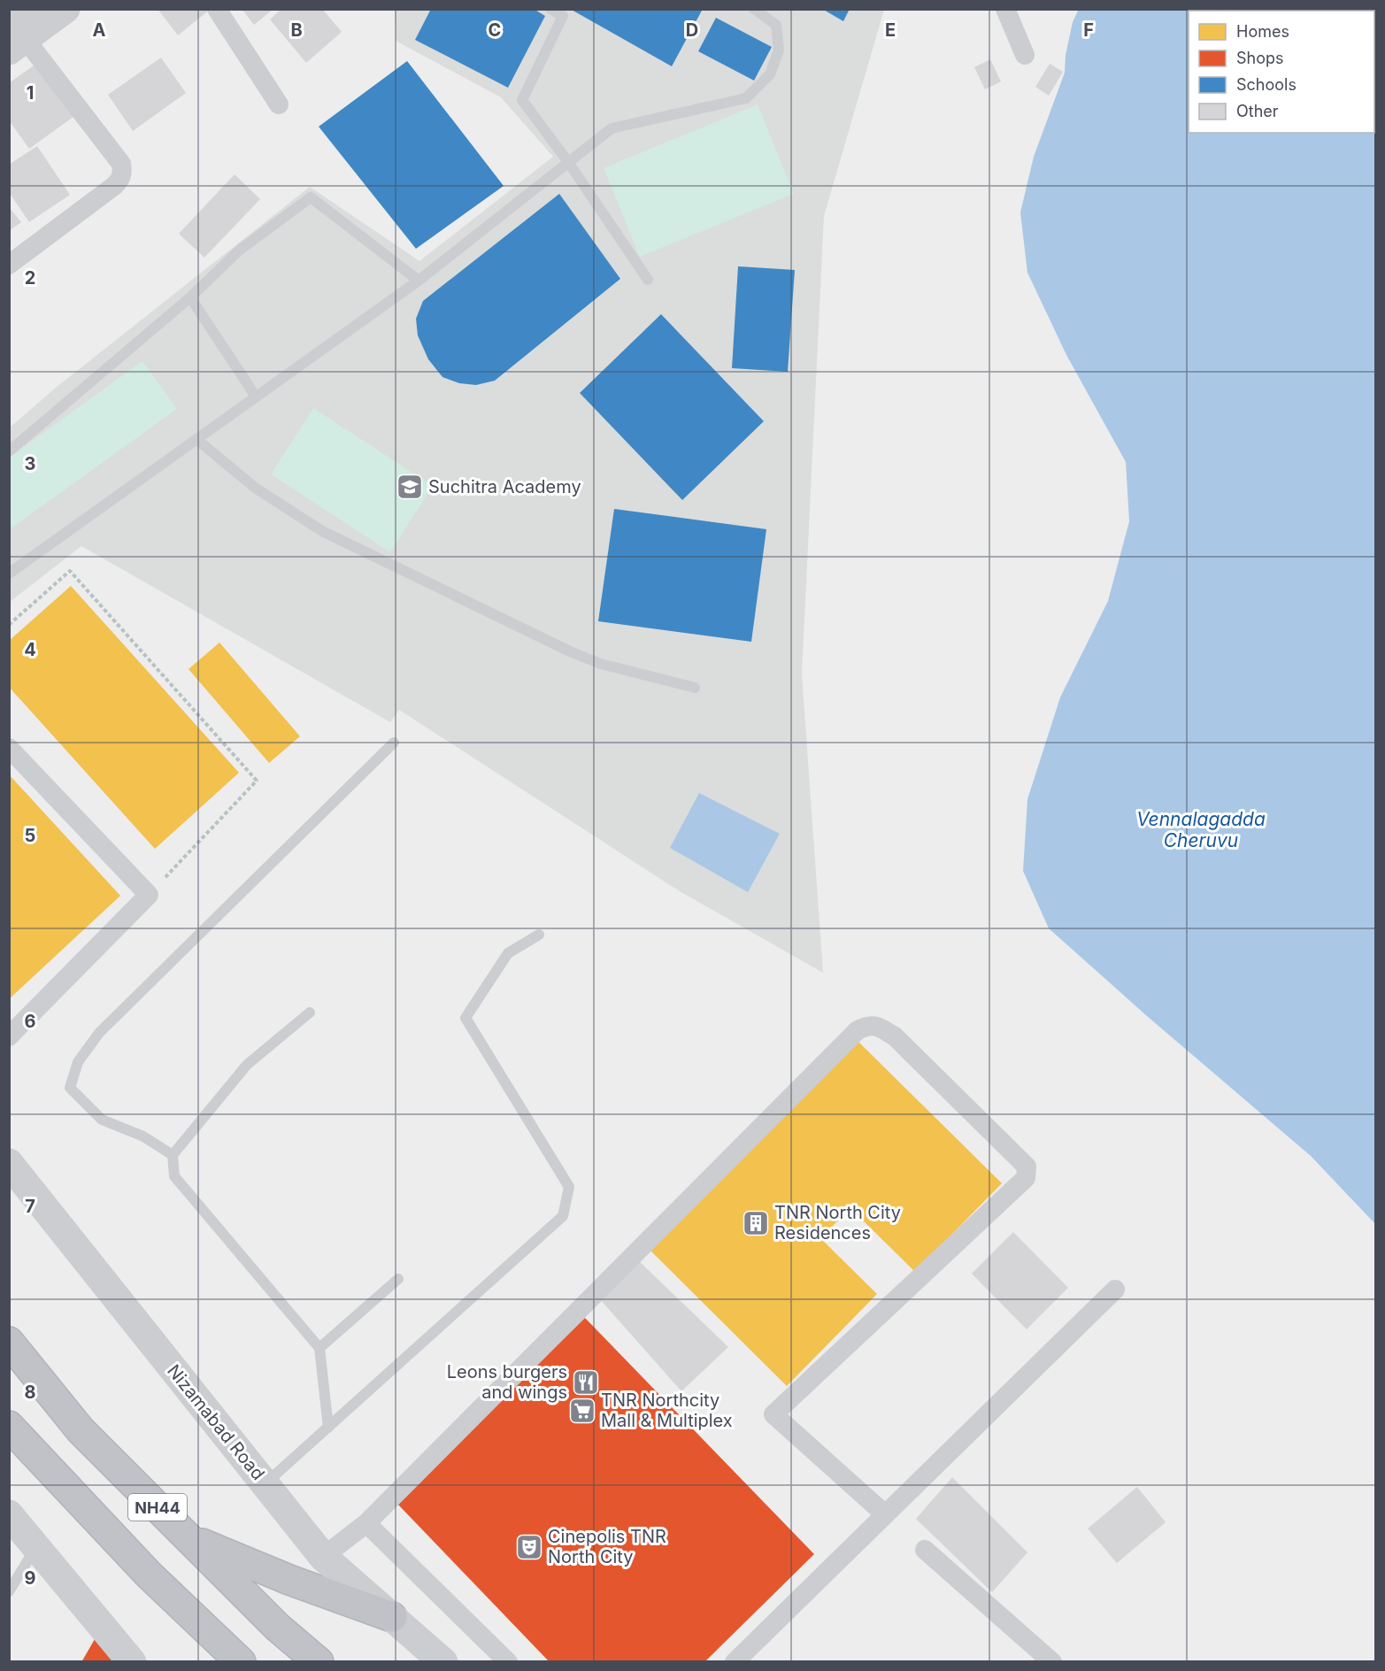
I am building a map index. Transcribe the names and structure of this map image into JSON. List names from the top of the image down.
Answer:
{
  "streets": {
    "highway": ["NH44"],
    "main road": ["Nizamabad Road"]
  },
  "water": ["Vennalagadda Cheruvu"],
  "places": {
    "school or university": ["Suchitra Academy"],
    "building": ["TNR North City Residences"],
    "restaurant": ["Leons burgers and wings"],
    "supermarket": ["TNR Northcity Mall & Multiplex"],
    "theatre": ["Cinepolis TNR North City"]
  },
  "legend": [
    "Homes",
    "Shops",
    "Schools",
    "Other"
  ],
  "grid": {
    "columns": [
      "A",
      "B",
      "C",
      "D",
      "E",
      "F"
    ],
    "rows": [
      "1",
      "2",
      "3",
      "4",
      "5",
      "6",
      "7",
      "8",
      "9"
    ]
  }
}
